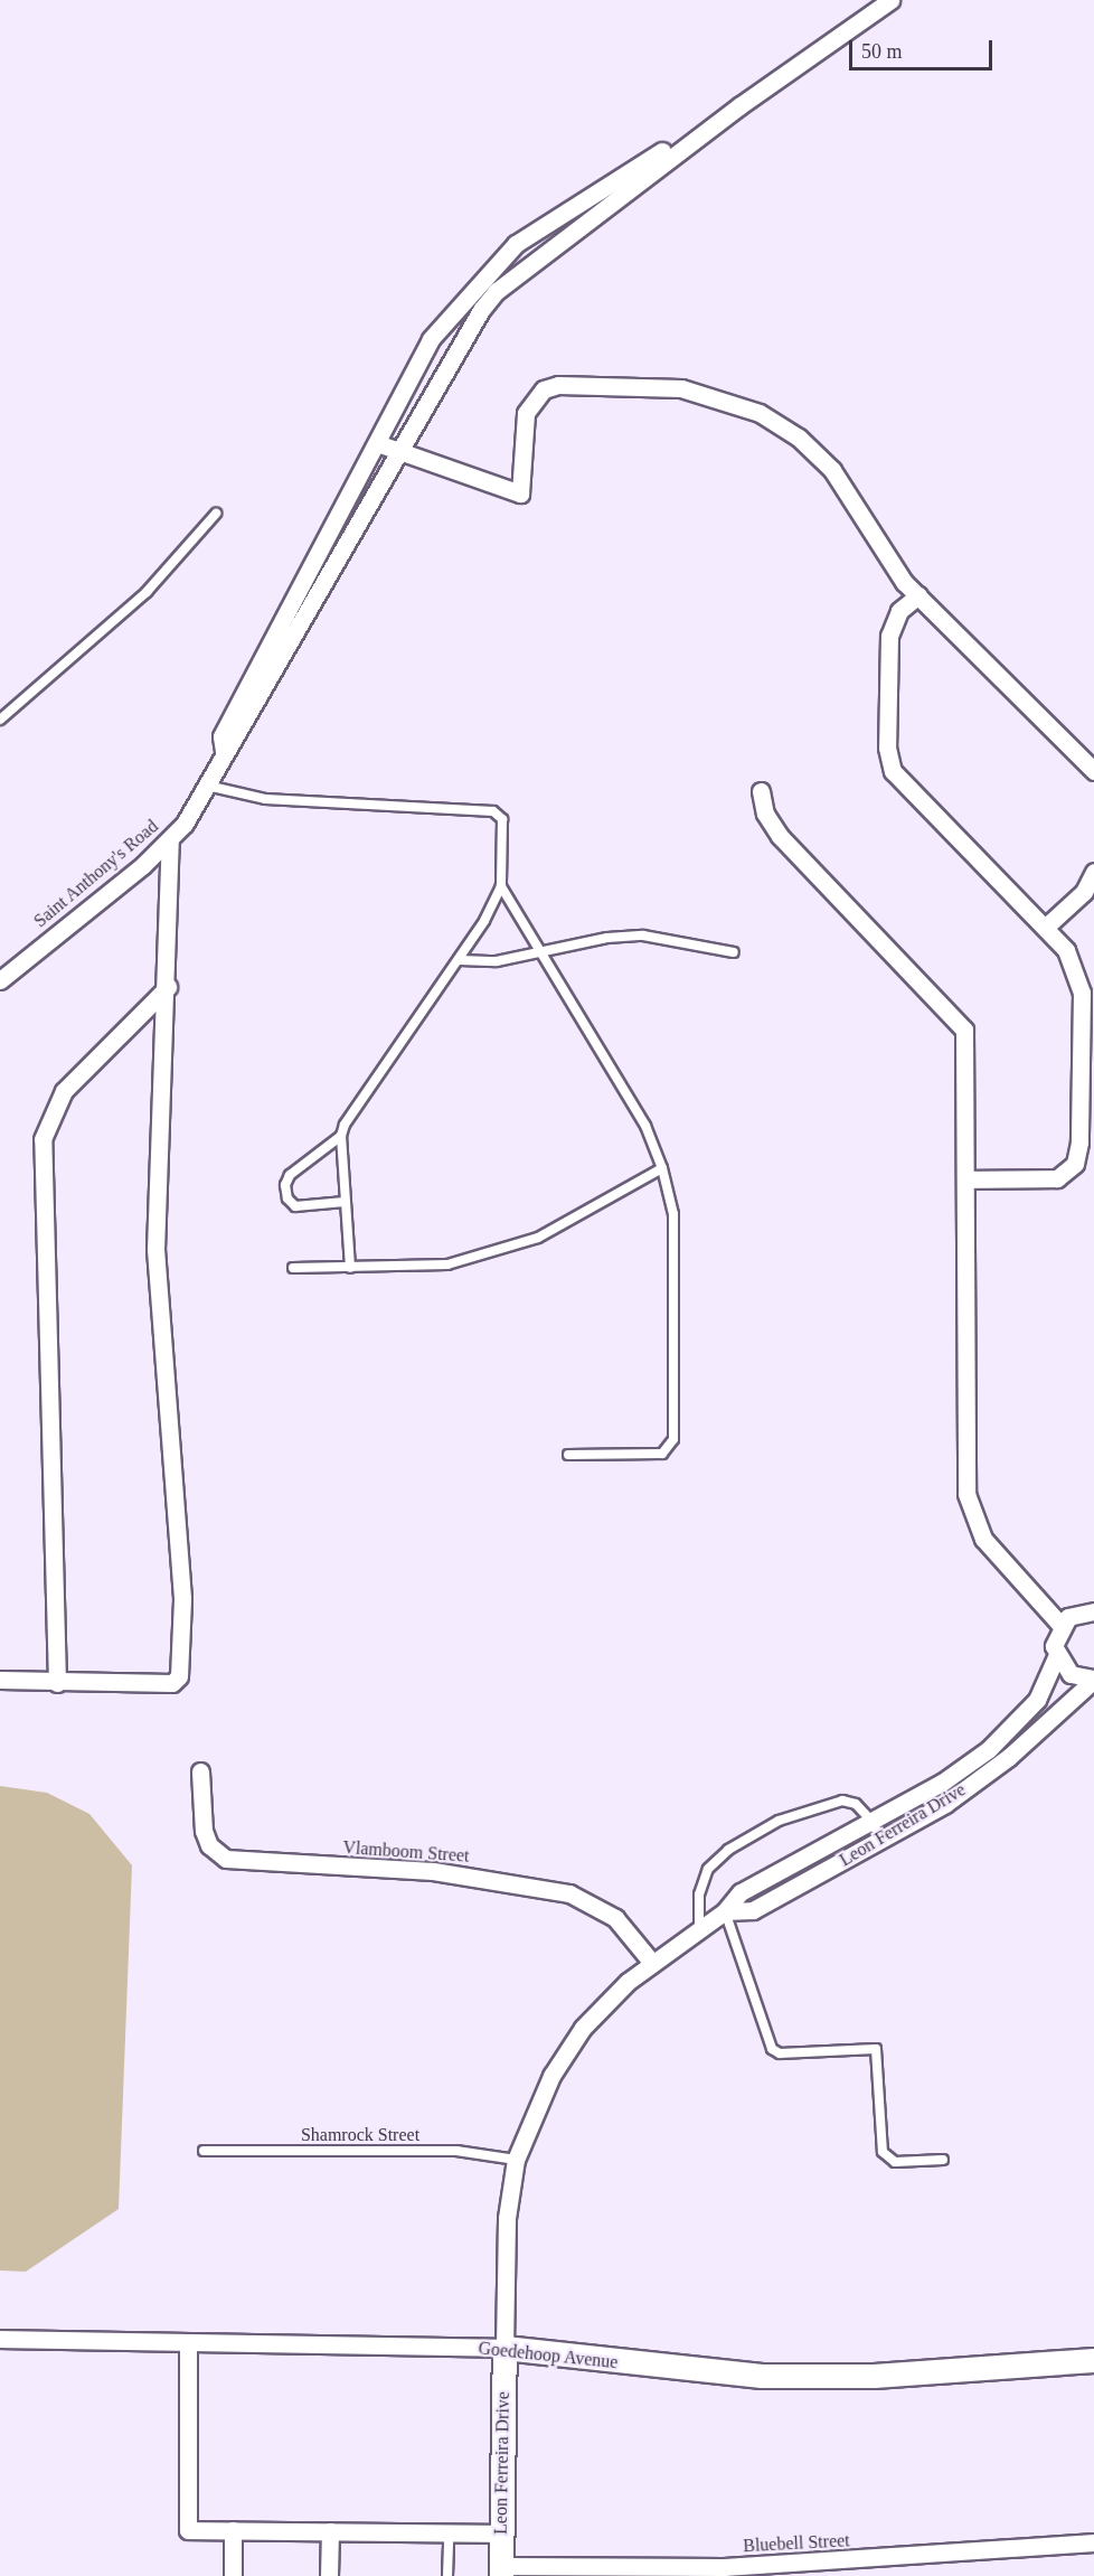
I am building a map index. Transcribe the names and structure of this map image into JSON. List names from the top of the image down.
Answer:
{
  "streets": {
    "street": [
      "Saint Anthony's Road",
      "Leon Ferreira Drive",
      "Vlamboom Street",
      "Goedehoop Avenue",
      "Bluebell Street"
    ],
    "lane": ["Shamrock Street"]
  },
  "crossings": [
    ["Leon Ferreira Drive", "Vlamboom Street"],
    ["Leon Ferreira Drive", "Shamrock Street"],
    ["Leon Ferreira Drive", "Goedehoop Avenue"],
    ["Leon Ferreira Drive", "Bluebell Street"]
  ],
  "scale_bar": "50 m"
}
